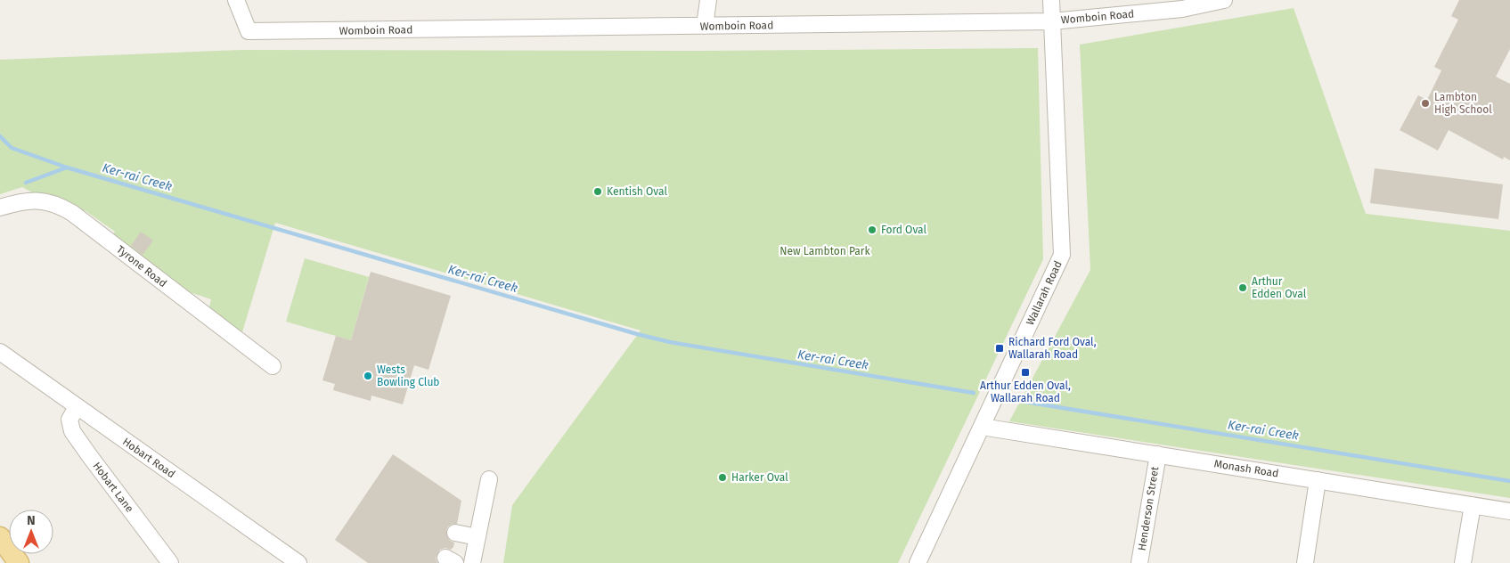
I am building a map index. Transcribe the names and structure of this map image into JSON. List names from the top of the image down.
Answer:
{
  "streets": {
    "street": [
      "Womboin Road",
      "Tyrone Road",
      "Wallarah Road",
      "Hobart Road",
      "Monash Road",
      "Hobart Lane",
      "Henderson Street"
    ]
  },
  "crossings": [
    ["Womboin Road", "Wallarah Road"],
    ["Wallarah Road", "Monash Road"],
    ["Hobart Road", "Hobart Lane"],
    ["Monash Road", "Henderson Street"]
  ],
  "water": ["Ker-rai Creek"],
  "parks": ["New Lambton Park"],
  "places": {
    "other": [
      "Lambton High School",
      "Kentish Oval",
      "Ford Oval",
      "Arthur Edden Oval",
      "Wests Bowling Club",
      "Harker Oval"
    ],
    "transit": ["Richard Ford Oval, Wallarah Road", "Arthur Edden Oval, Wallarah Road"]
  },
  "north": "top"
}
